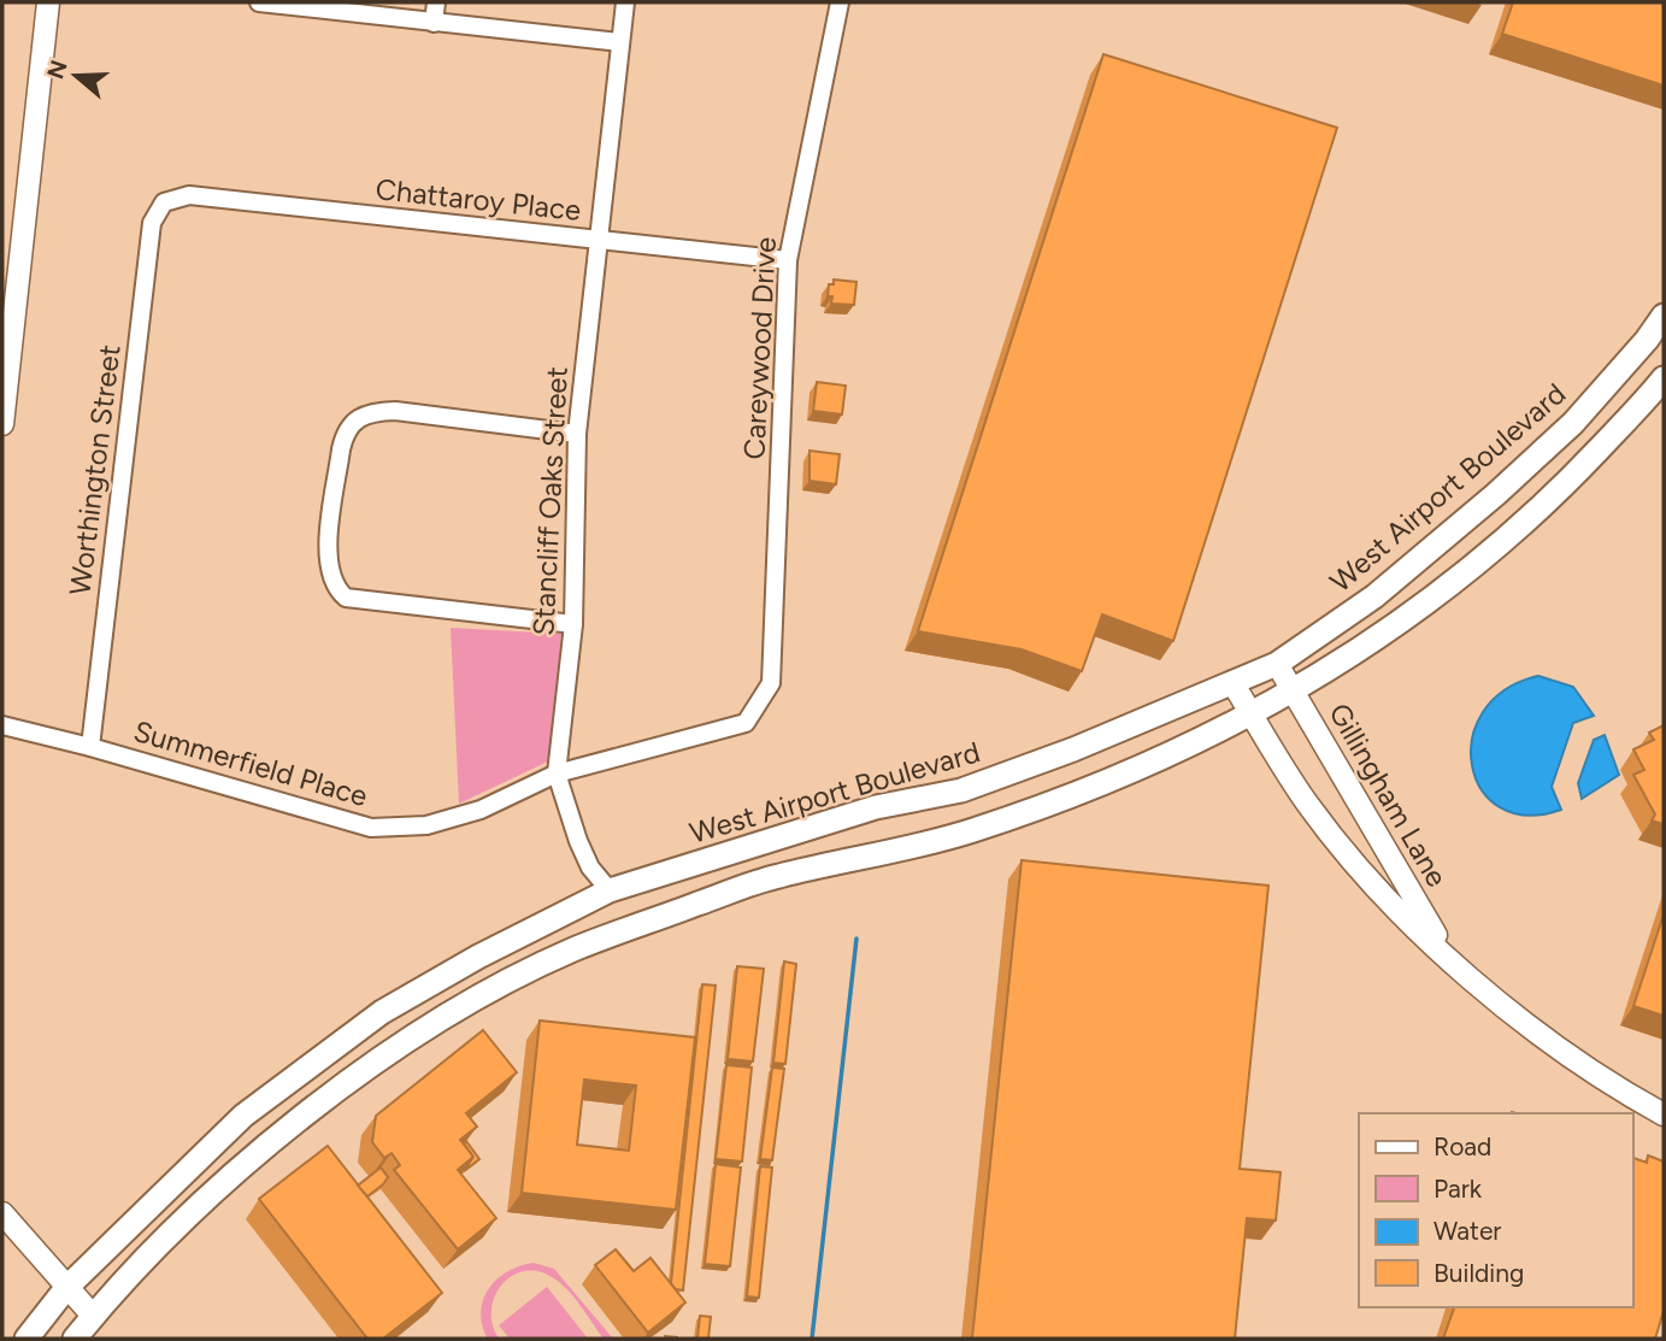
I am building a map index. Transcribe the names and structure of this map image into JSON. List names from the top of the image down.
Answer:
{
  "streets": {
    "main road": ["West Airport Boulevard"],
    "street": [
      "Chattaroy Place",
      "Careywood Drive",
      "Worthington Street",
      "Stancliff Oaks Street",
      "Summerfield Place",
      "Gillingham Lane"
    ]
  },
  "crossings": [
    ["Chattaroy Place", "Careywood Drive"],
    ["Chattaroy Place", "Worthington Street"],
    ["Chattaroy Place", "Stancliff Oaks Street"],
    ["Careywood Drive", "Summerfield Place"],
    ["Worthington Street", "Summerfield Place"],
    ["West Airport Boulevard", "Stancliff Oaks Street"],
    ["West Airport Boulevard", "Gillingham Lane"],
    ["Stancliff Oaks Street", "Summerfield Place"]
  ],
  "legend": [
    "Road",
    "Park",
    "Water",
    "Building"
  ],
  "north": "left"
}
